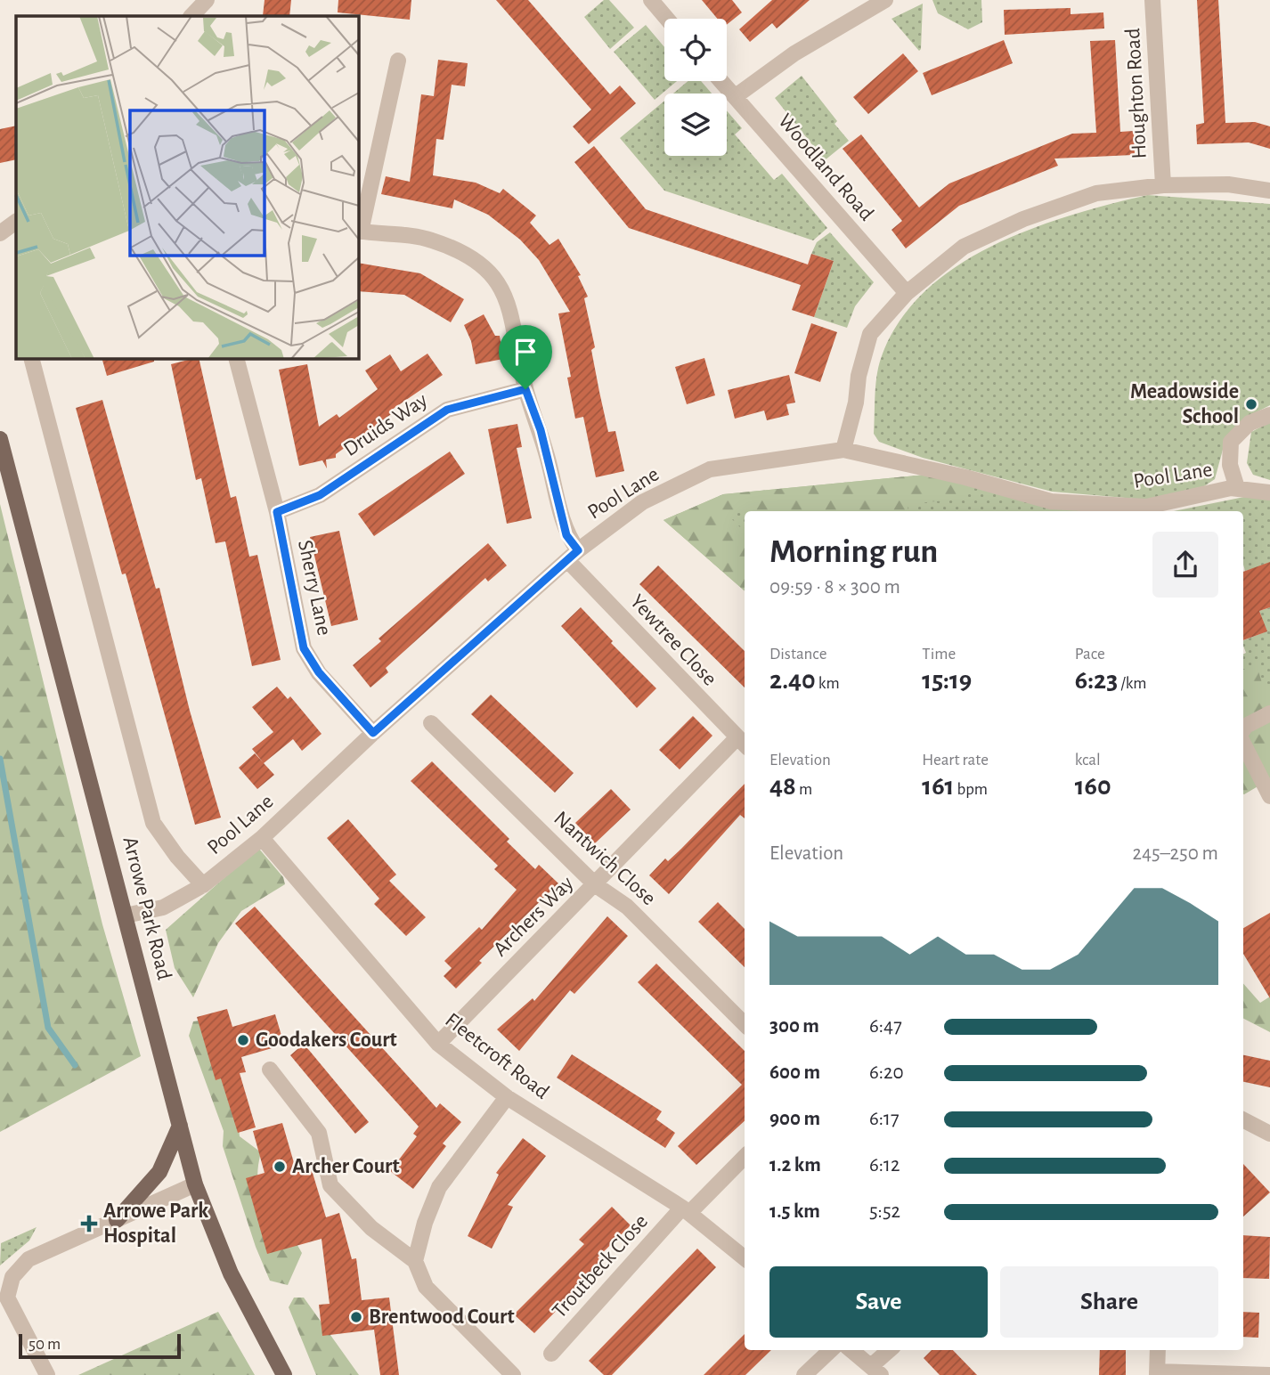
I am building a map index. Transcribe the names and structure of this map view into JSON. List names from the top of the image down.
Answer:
{
  "streets": {
    "main road": ["Arrowe Park Road"],
    "street": [
      "Houghton Road",
      "Woodland Road",
      "Druids Way",
      "Pool Lane",
      "Sherry Lane",
      "Yewtree Close",
      "Nantwich Close",
      "Archers Way",
      "Fleetcroft Road",
      "Troutbeck Close"
    ]
  },
  "crossings": [
    ["Druids Way", "Sherry Lane"],
    ["Pool Lane", "Sherry Lane"],
    ["Pool Lane", "Yewtree Close"],
    ["Pool Lane", "Arrowe Park Road"],
    ["Pool Lane", "Fleetcroft Road"],
    ["Yewtree Close", "Archers Way"],
    ["Nantwich Close", "Archers Way"],
    ["Archers Way", "Fleetcroft Road"],
    ["Fleetcroft Road", "Troutbeck Close"]
  ],
  "places": {
    "other": [
      "Meadowside School",
      "Goodakers Court",
      "Archer Court",
      "Brentwood Court"
    ],
    "health": ["Arrowe Park Hospital"]
  },
  "scale_bar": "50 m",
  "page": {
    "heading": ["Morning run", "09:59 · 8 × 300 m"],
    "stats": [
      ["Distance", "2.40 km"],
      ["Time", "15:19"],
      ["Pace", "6:23 /km"],
      ["Elevation", "48 m"],
      ["Heart rate", "161 bpm"],
      ["kcal", "160"]
    ],
    "chart": ["Elevation", "245–250 m"],
    "list": [
      {
        "name": "300 m",
        "note": "6:47"
      },
      {
        "name": "600 m",
        "note": "6:20"
      },
      {
        "name": "900 m",
        "note": "6:17"
      },
      {
        "name": "1.2 km",
        "note": "6:12"
      },
      {
        "name": "1.5 km",
        "note": "5:52"
      }
    ],
    "buttons": ["Save", "Share"],
    "scale": "50 m"
  }
}
